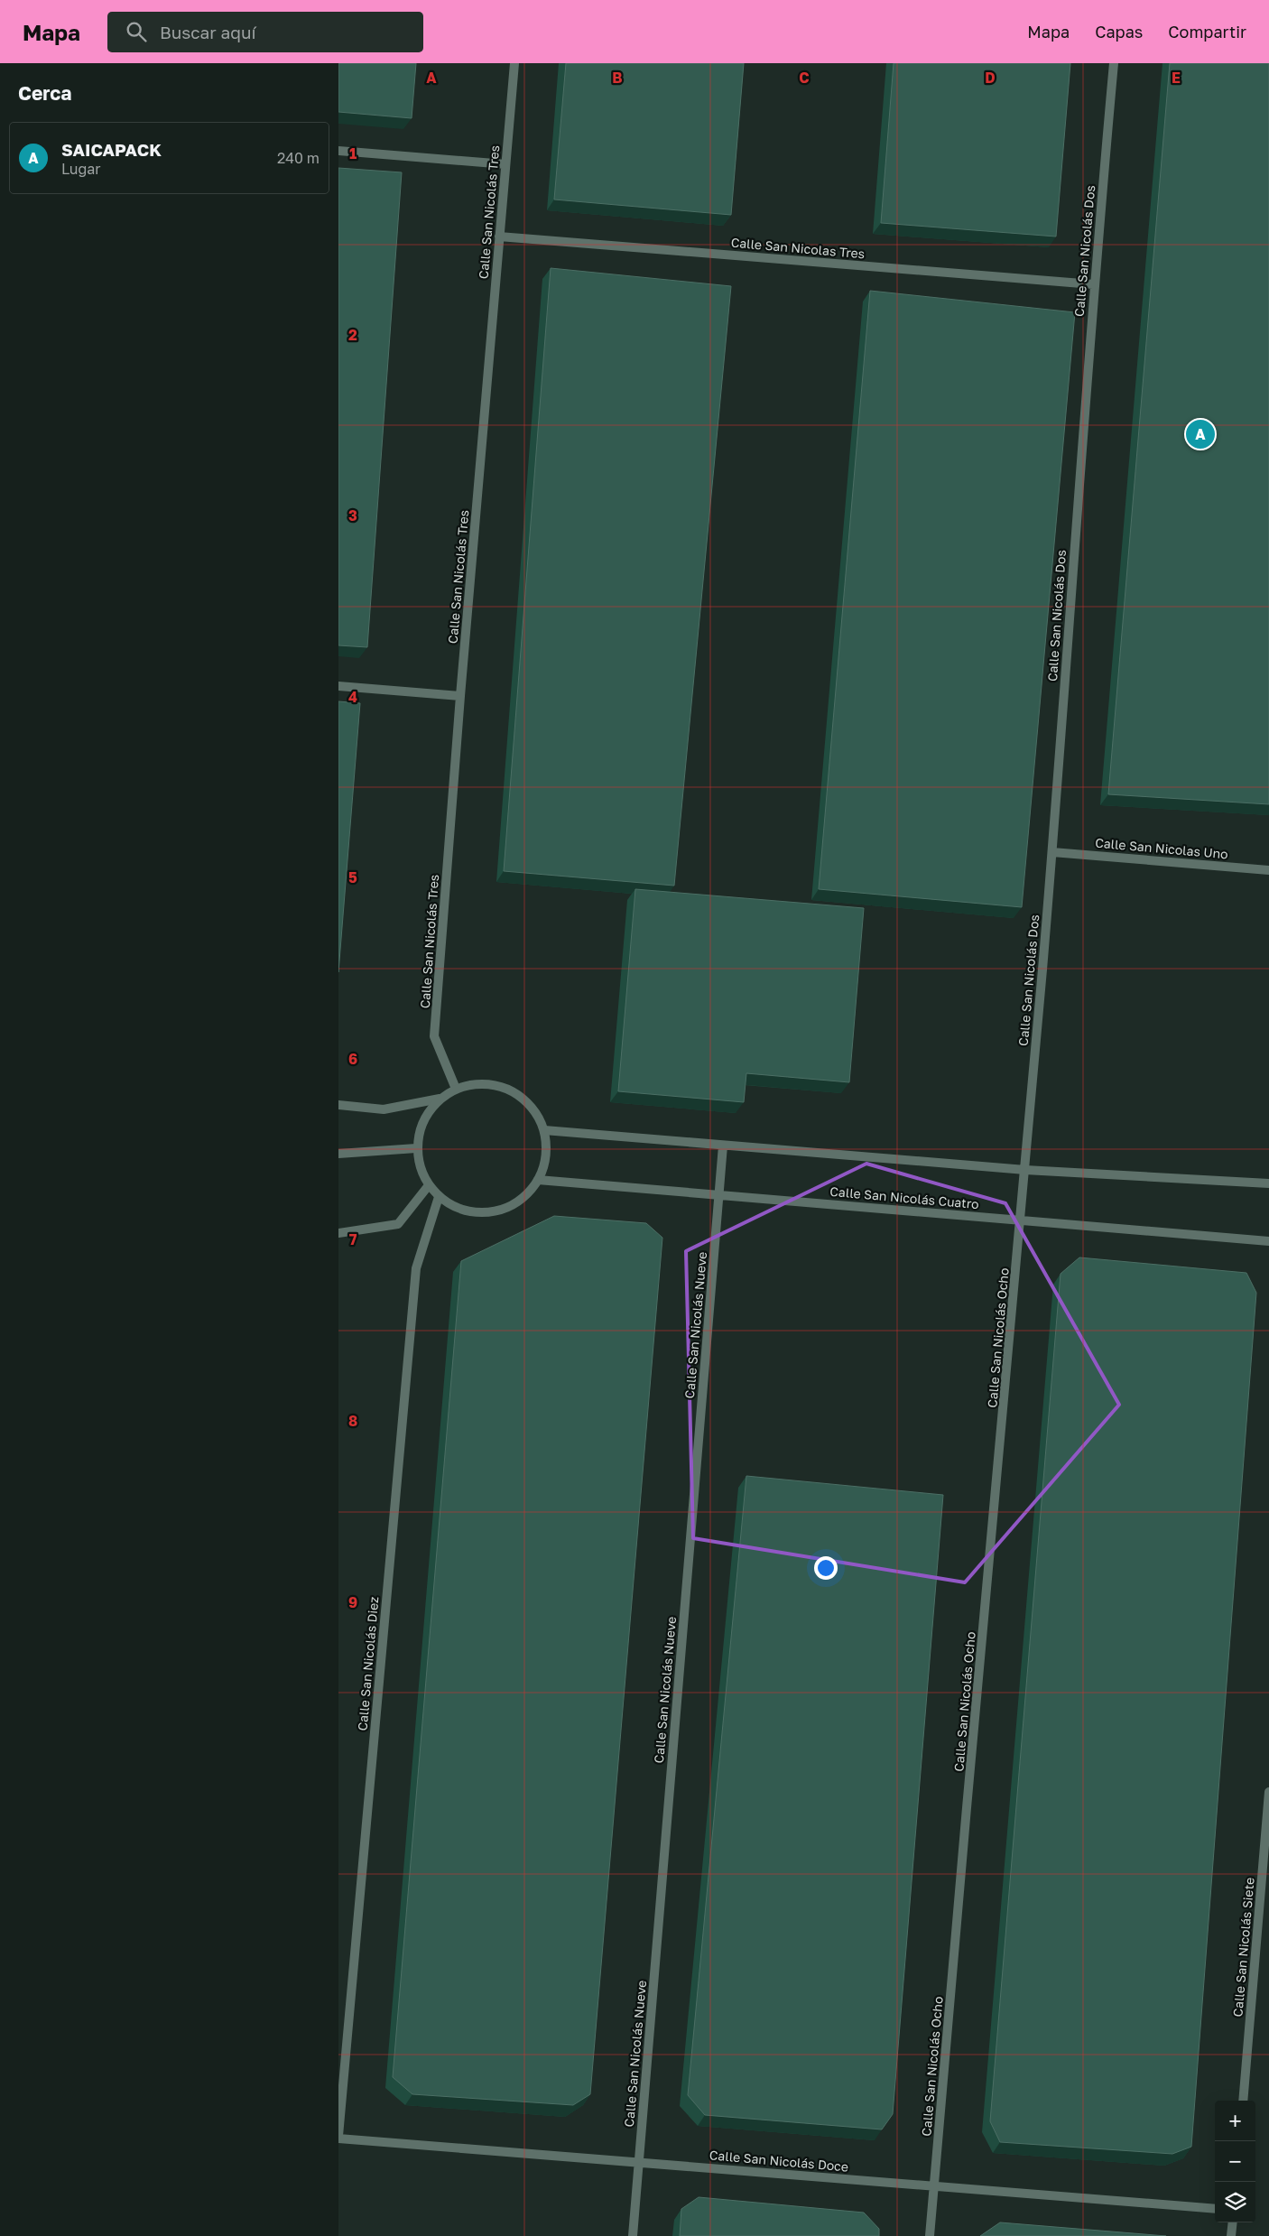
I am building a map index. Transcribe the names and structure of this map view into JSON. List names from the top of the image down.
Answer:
{
  "streets": {
    "street": [
      "Calle San Nicolás Tres",
      "Calle San Nicolas Tres",
      "Calle San Nicolás Dos",
      "Calle San Nicolas Uno",
      "Calle San Nicolás Cuatro",
      "Calle San Nicolás Nueve",
      "Calle San Nicolás Ocho",
      "Calle San Nicolás Diez",
      "Calle San Nicolás Siete",
      "Calle San Nicolás Doce"
    ]
  },
  "crossings": [
    ["Calle San Nicolás Tres", "Calle San Nicolas Tres"],
    ["Calle San Nicolás Tres", "Calle San Nicolás Cuatro"],
    ["Calle San Nicolás Tres", "Calle San Nicolás Diez"],
    ["Calle San Nicolas Tres", "Calle San Nicolás Dos"],
    ["Calle San Nicolás Dos", "Calle San Nicolas Uno"],
    ["Calle San Nicolás Dos", "Calle San Nicolás Ocho"],
    ["Calle San Nicolás Cuatro", "Calle San Nicolás Nueve"],
    ["Calle San Nicolás Cuatro", "Calle San Nicolás Ocho"],
    ["Calle San Nicolás Cuatro", "Calle San Nicolás Diez"],
    ["Calle San Nicolás Nueve", "Calle San Nicolás Doce"],
    ["Calle San Nicolás Ocho", "Calle San Nicolás Doce"],
    ["Calle San Nicolás Diez", "Calle San Nicolás Doce"]
  ],
  "page": {
    "header": "Mapa",
    "search": "Buscar aquí",
    "nav": ["Mapa", "Capas", "Compartir"],
    "heading": "Cerca",
    "list": [
      {
        "mark": "A",
        "name": "SAICAPACK",
        "note": "Lugar",
        "value": "240 m"
      }
    ],
    "pins": "A",
    "map_buttons": ["+", "−"]
  },
  "grid": {
    "columns": [
      "A",
      "B",
      "C",
      "D",
      "E"
    ],
    "rows": [
      "1",
      "2",
      "3",
      "4",
      "5",
      "6",
      "7",
      "8",
      "9"
    ]
  }
}
